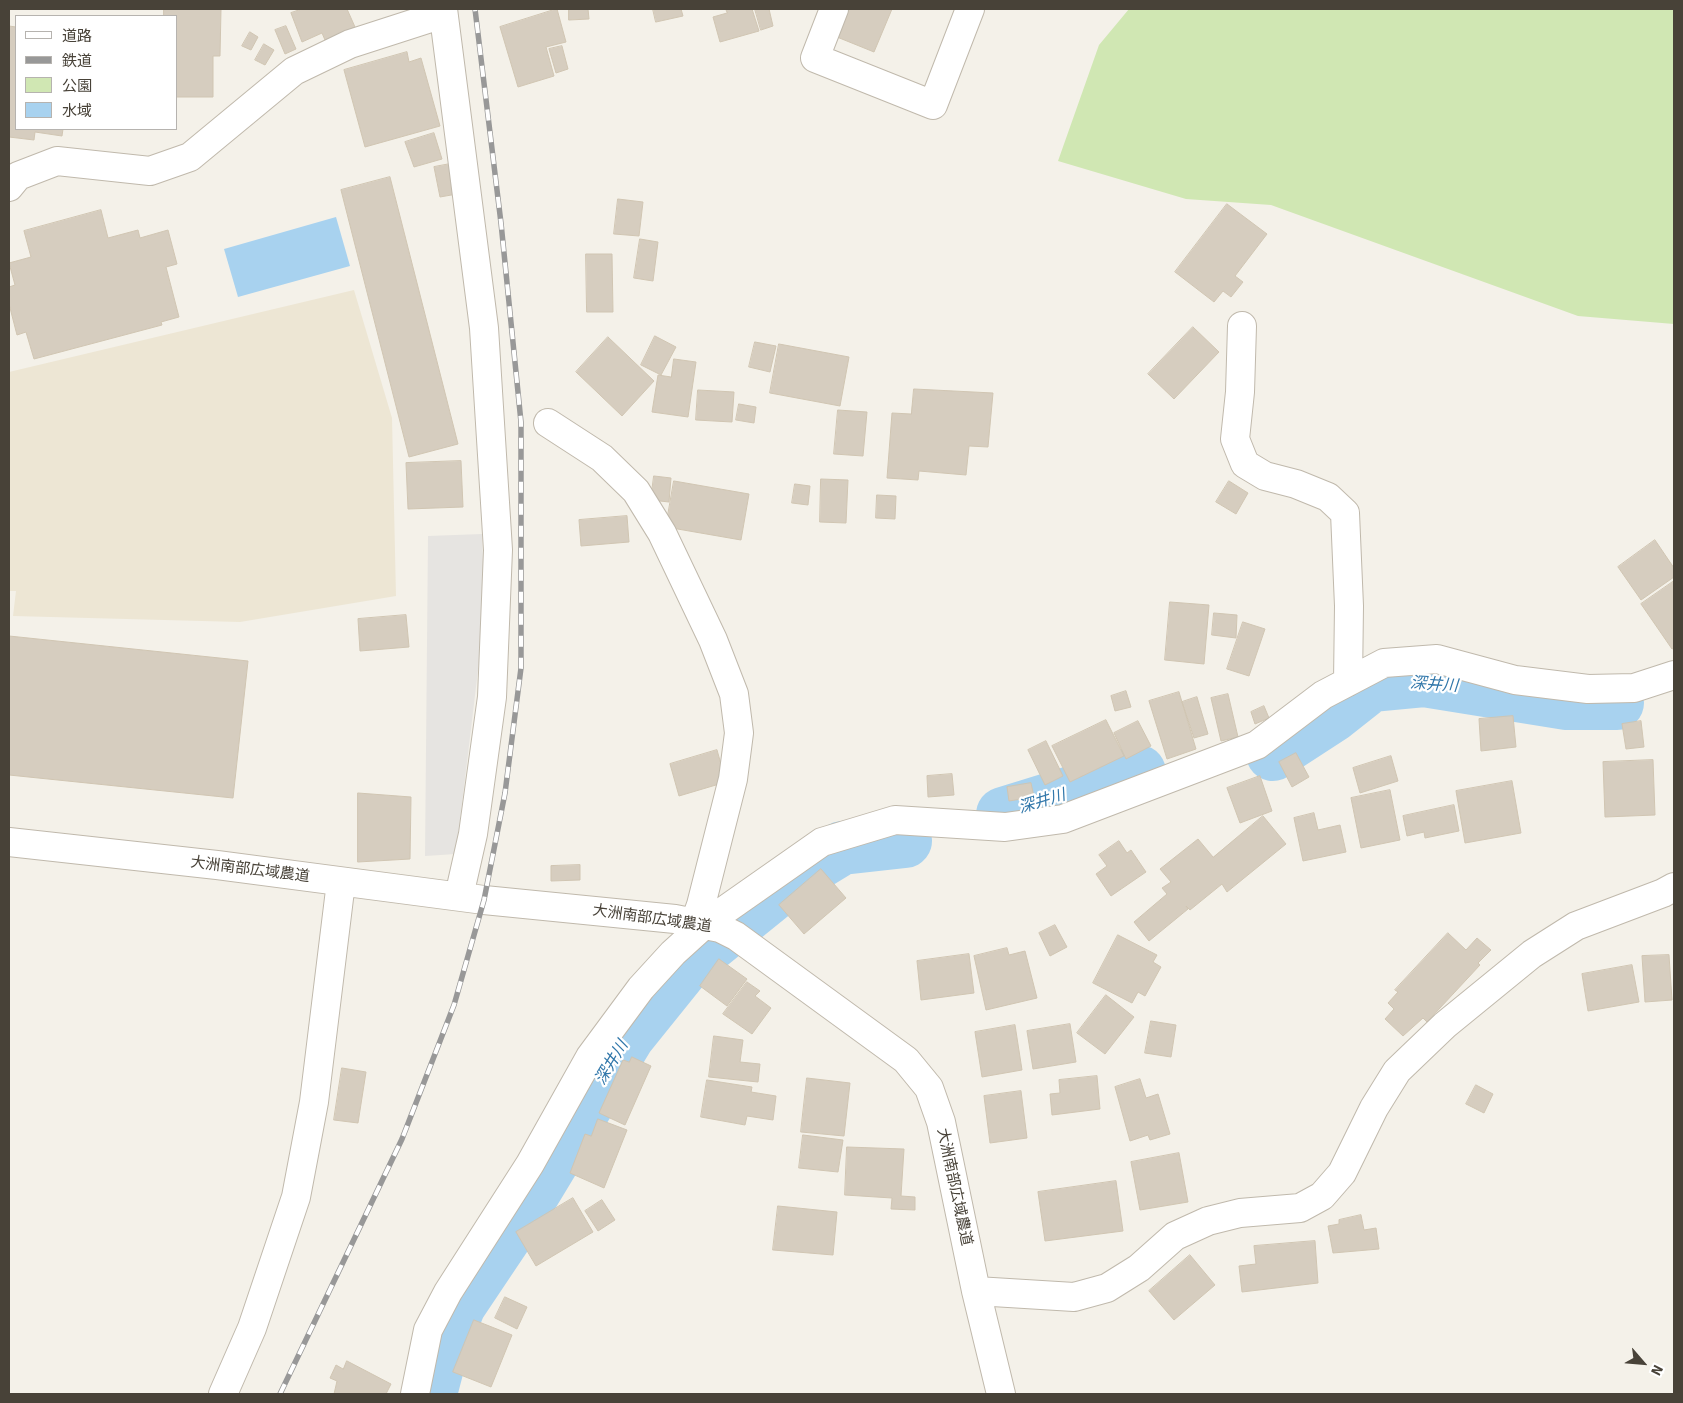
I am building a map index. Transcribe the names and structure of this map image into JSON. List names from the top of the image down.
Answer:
{
  "streets": {
    "street": ["大洲南部広域農道"]
  },
  "water": ["深井川"],
  "legend": [
    "道路",
    "鉄道",
    "公園",
    "水域"
  ],
  "north": "bottom right"
}
